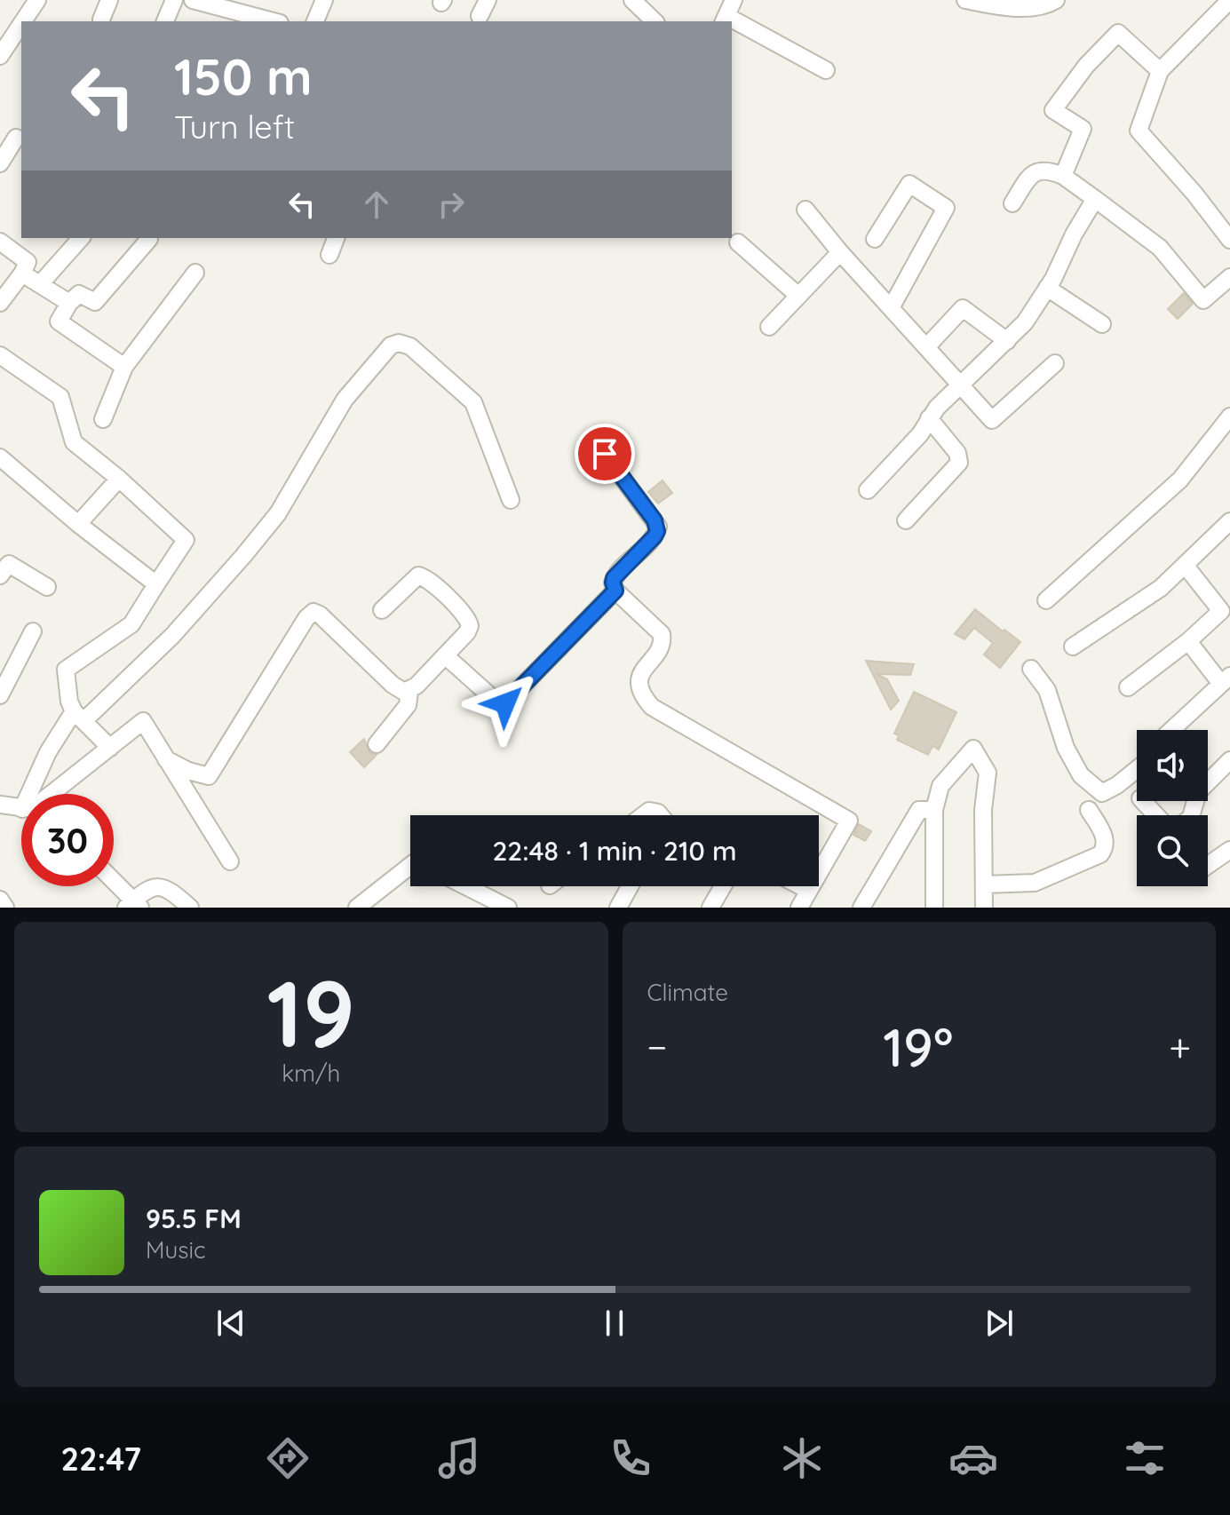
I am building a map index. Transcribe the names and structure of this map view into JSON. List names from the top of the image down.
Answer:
{
  "page": {
    "turn": ["150 m", "Turn left"],
    "limit": "30",
    "trip": "22:48 · 1 min · 210 m",
    "tile": [
      ["19", "km/h"],
      "Climate"
    ],
    "heat": ["−", "19°", "+"],
    "song": ["95.5 FM", "Music"],
    "tabs": "22:47"
  }
}
